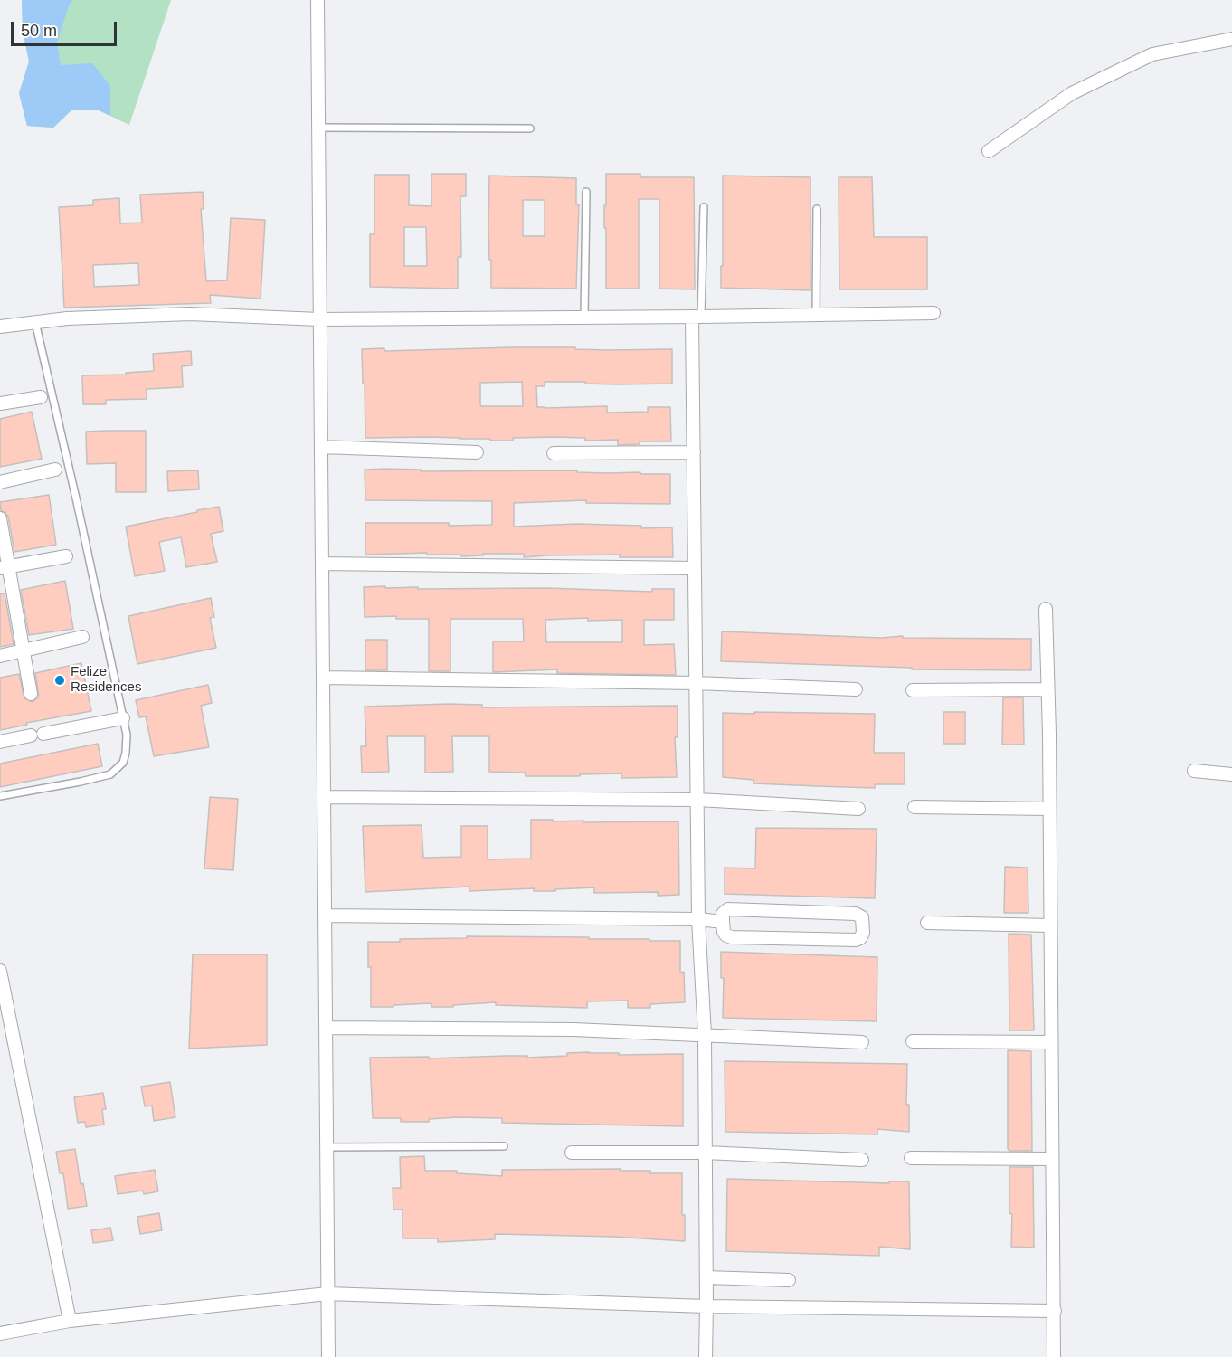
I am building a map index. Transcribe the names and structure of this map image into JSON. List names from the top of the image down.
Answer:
{
  "places": ["Felize Residences"],
  "scale_bar": "50 m"
}
